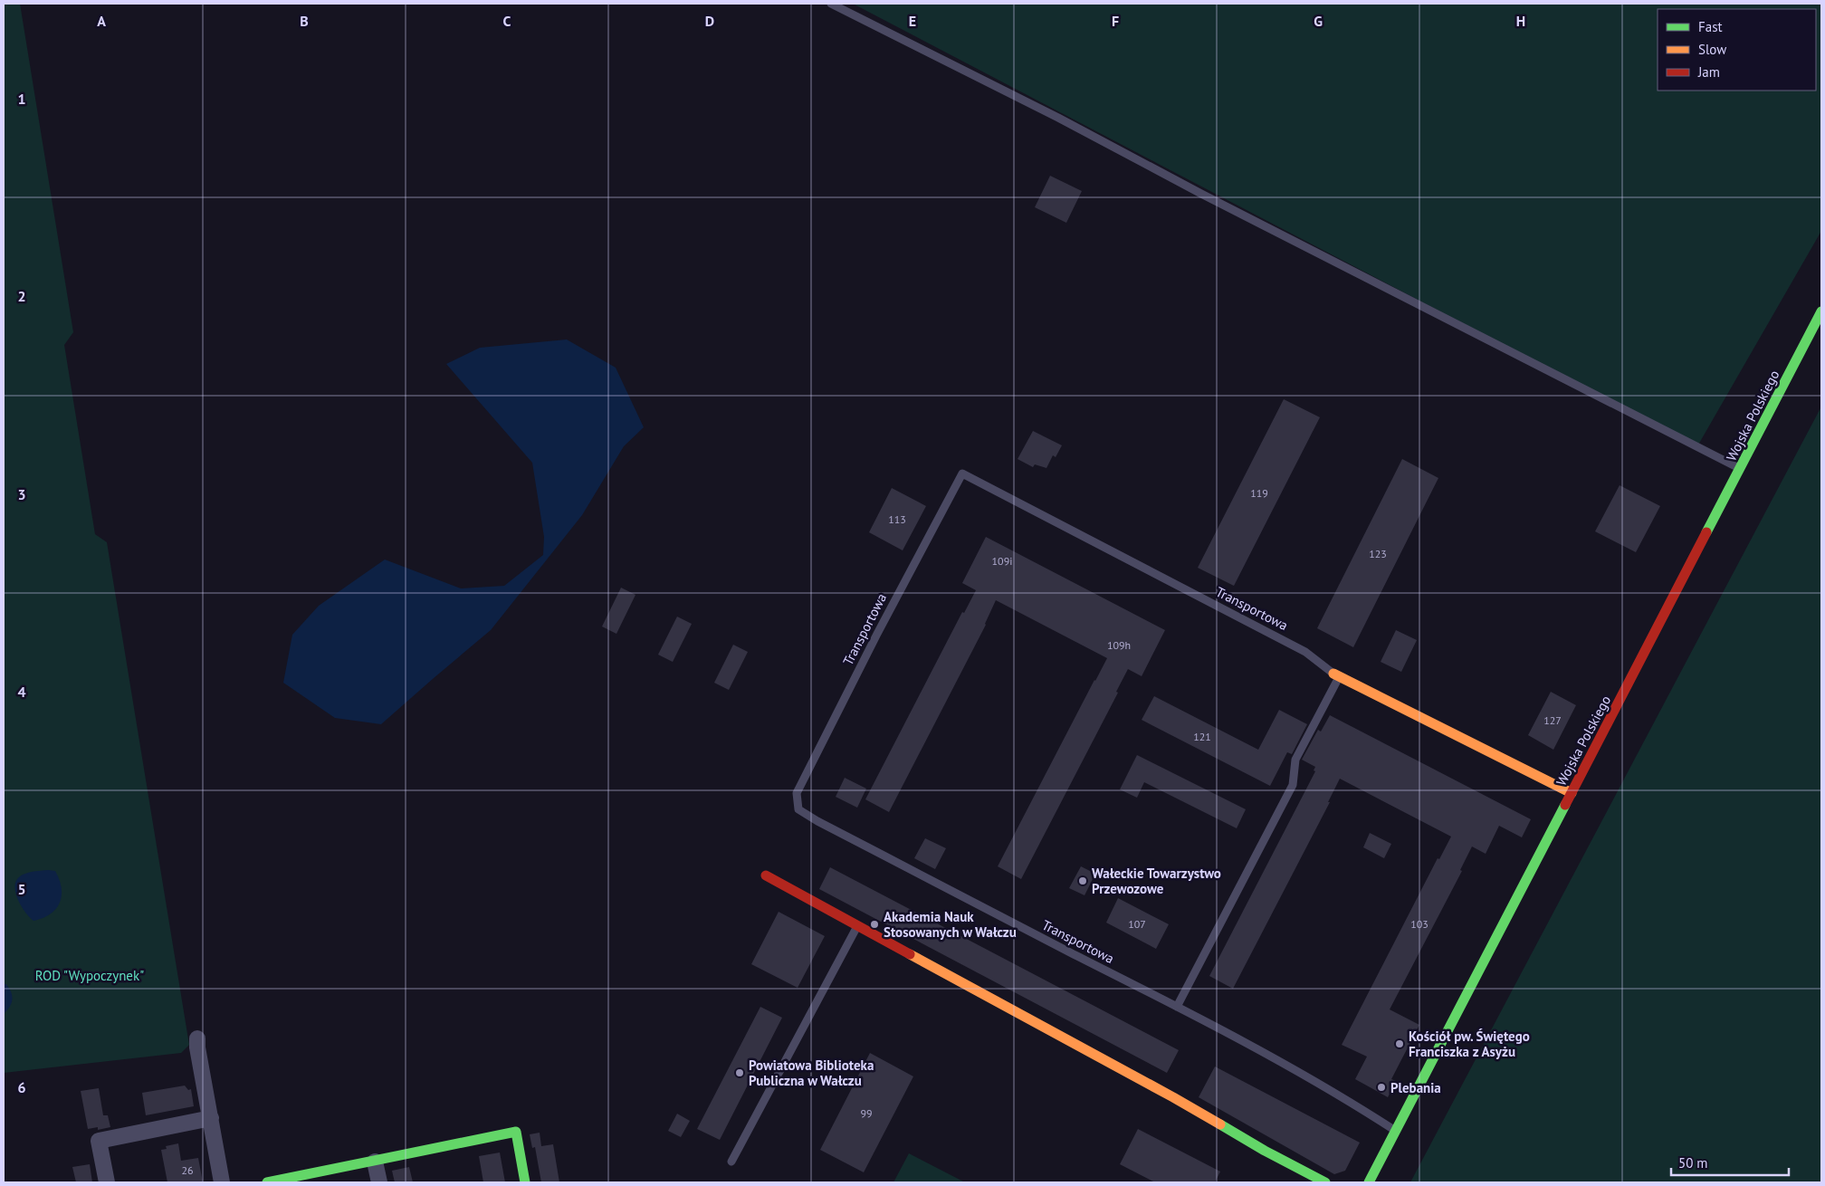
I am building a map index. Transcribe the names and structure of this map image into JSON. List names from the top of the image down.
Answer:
{
  "streets": {
    "street": ["Wojska Polskiego", "Transportowa"]
  },
  "crossings": [
    ["Wojska Polskiego", "Transportowa"]
  ],
  "parks": ["ROD \"Wypoczynek\""],
  "places": [
    "Wałeckie Towarzystwo Przewozowe",
    "Akademia Nauk Stosowanych w Wałczu",
    "Kościół pw. Świętego Franciszka z Asyżu",
    "Powiatowa Biblioteka Publiczna w Wałczu",
    "Plebania"
  ],
  "house_numbers": [
    "119",
    "113",
    "123",
    "109i",
    "109h",
    "127",
    "121",
    "107",
    "103",
    "99",
    "26"
  ],
  "legend": ["Fast", "Slow", "Jam"],
  "scale_bar": "50 m",
  "grid": {
    "columns": [
      "A",
      "B",
      "C",
      "D",
      "E",
      "F",
      "G",
      "H"
    ],
    "rows": [
      "1",
      "2",
      "3",
      "4",
      "5",
      "6"
    ]
  }
}
